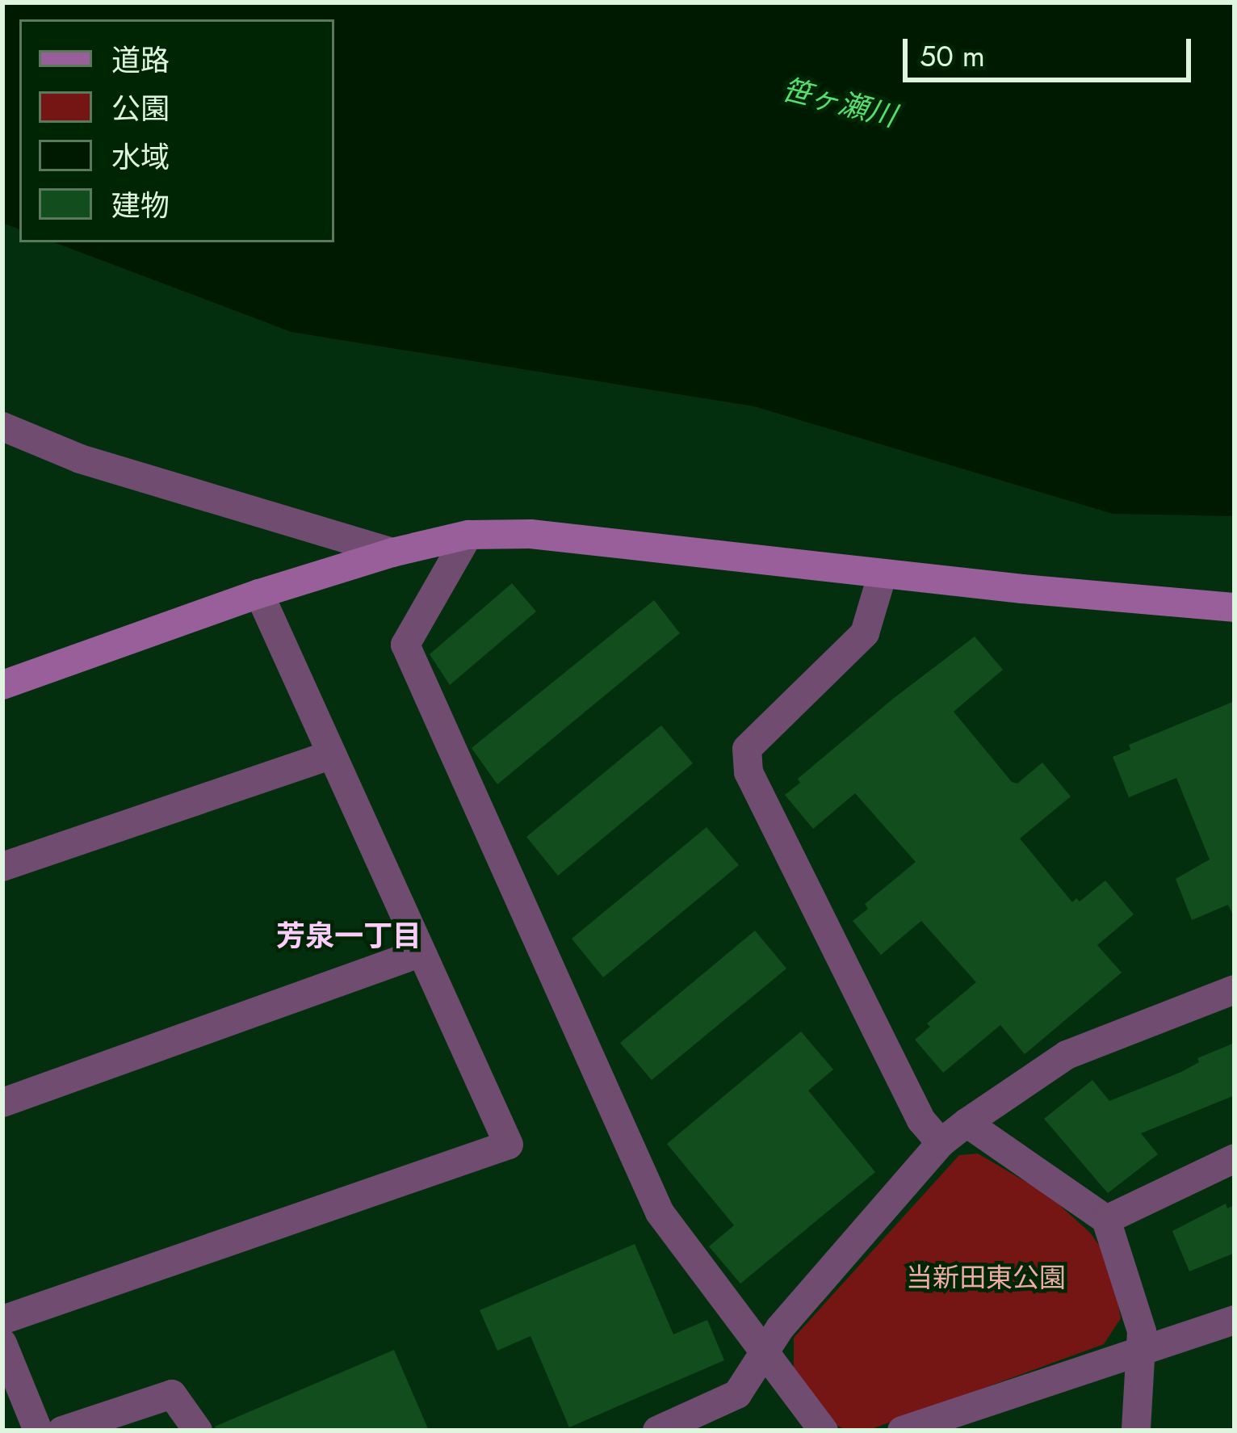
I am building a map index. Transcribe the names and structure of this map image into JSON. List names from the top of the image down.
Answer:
{
  "districts": ["芳泉一丁目"],
  "water": ["笹ヶ瀬川"],
  "parks": ["当新田東公園"],
  "legend": [
    "道路",
    "公園",
    "水域",
    "建物"
  ],
  "scale_bar": "50 m"
}
